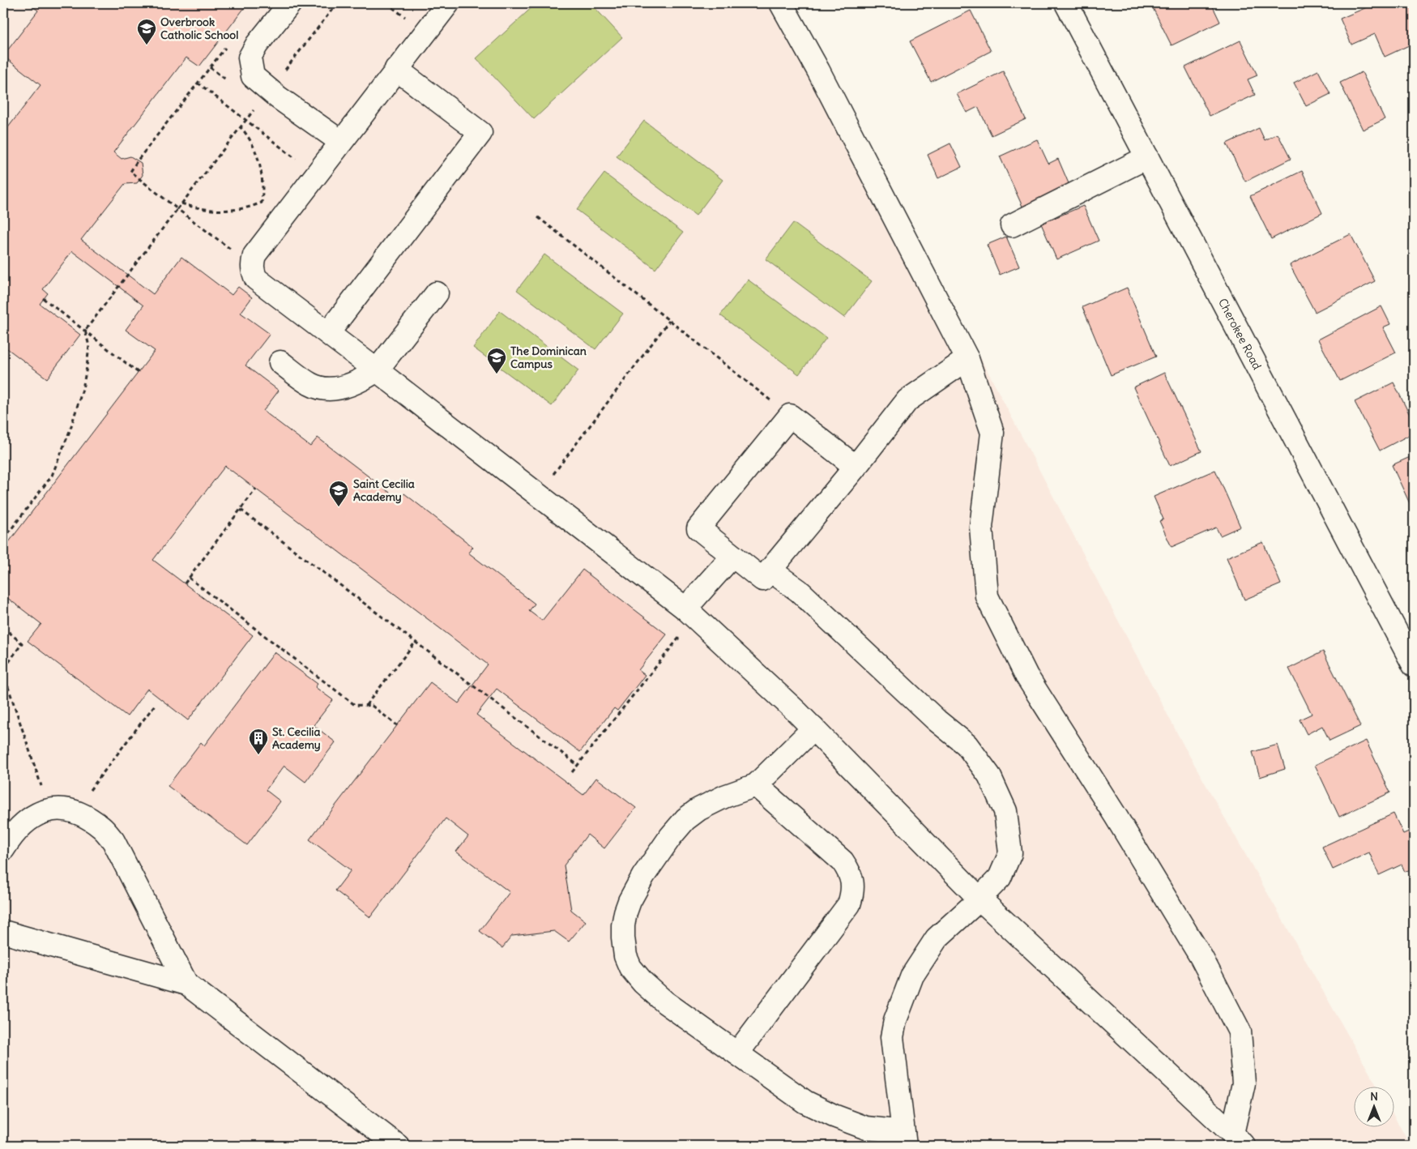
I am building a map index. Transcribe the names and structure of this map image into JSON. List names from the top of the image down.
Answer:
{
  "streets": {
    "street": ["Cherokee Road"]
  },
  "places": {
    "school or university": ["Overbrook Catholic School", "The Dominican Campus", "Saint Cecilia Academy"],
    "building": ["St. Cecilia Academy"]
  },
  "north": "top"
}
